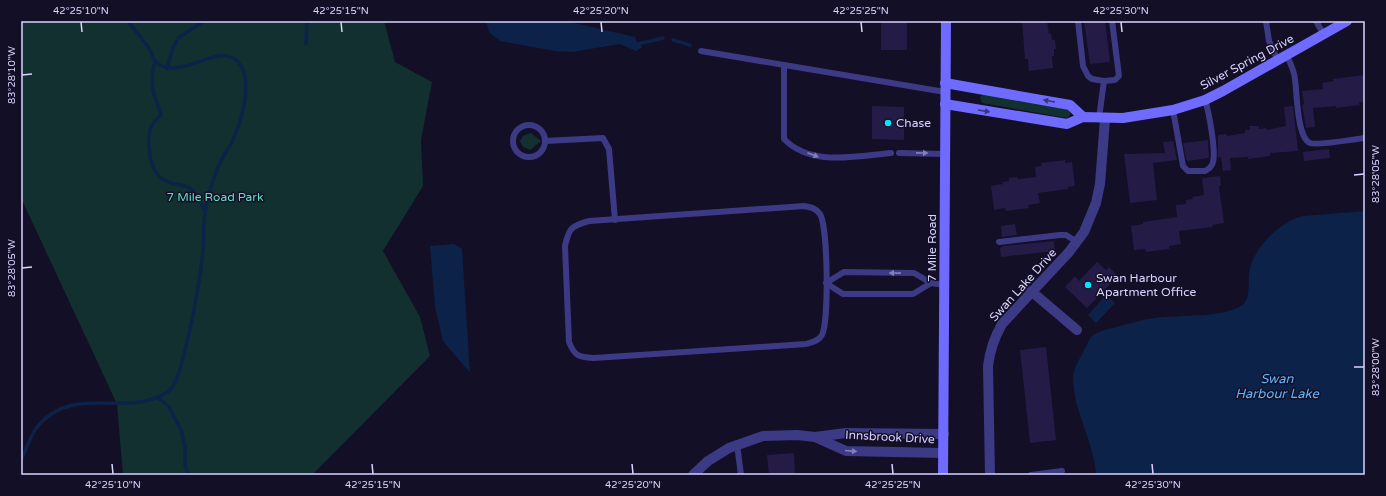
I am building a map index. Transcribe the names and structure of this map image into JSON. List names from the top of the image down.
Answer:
{
  "streets": {
    "street": [
      "Silver Spring Drive",
      "7 Mile Road",
      "Swan Lake Drive",
      "Innsbrook Drive"
    ]
  },
  "crossings": [
    ["Silver Spring Drive", "7 Mile Road"],
    ["Silver Spring Drive", "Swan Lake Drive"],
    ["7 Mile Road", "Innsbrook Drive"]
  ],
  "water": ["Swan Harbour Lake"],
  "parks": ["7 Mile Road Park"],
  "places": ["Chase", "Swan Harbour Apartment Office"],
  "coordinates": [
    "42°25'10\"N",
    "42°25'15\"N",
    "42°25'20\"N",
    "42°25'25\"N",
    "42°25'30\"N",
    "83°28'10\"W",
    "83°28'05\"W",
    "83°28'00\"W"
  ]
}
